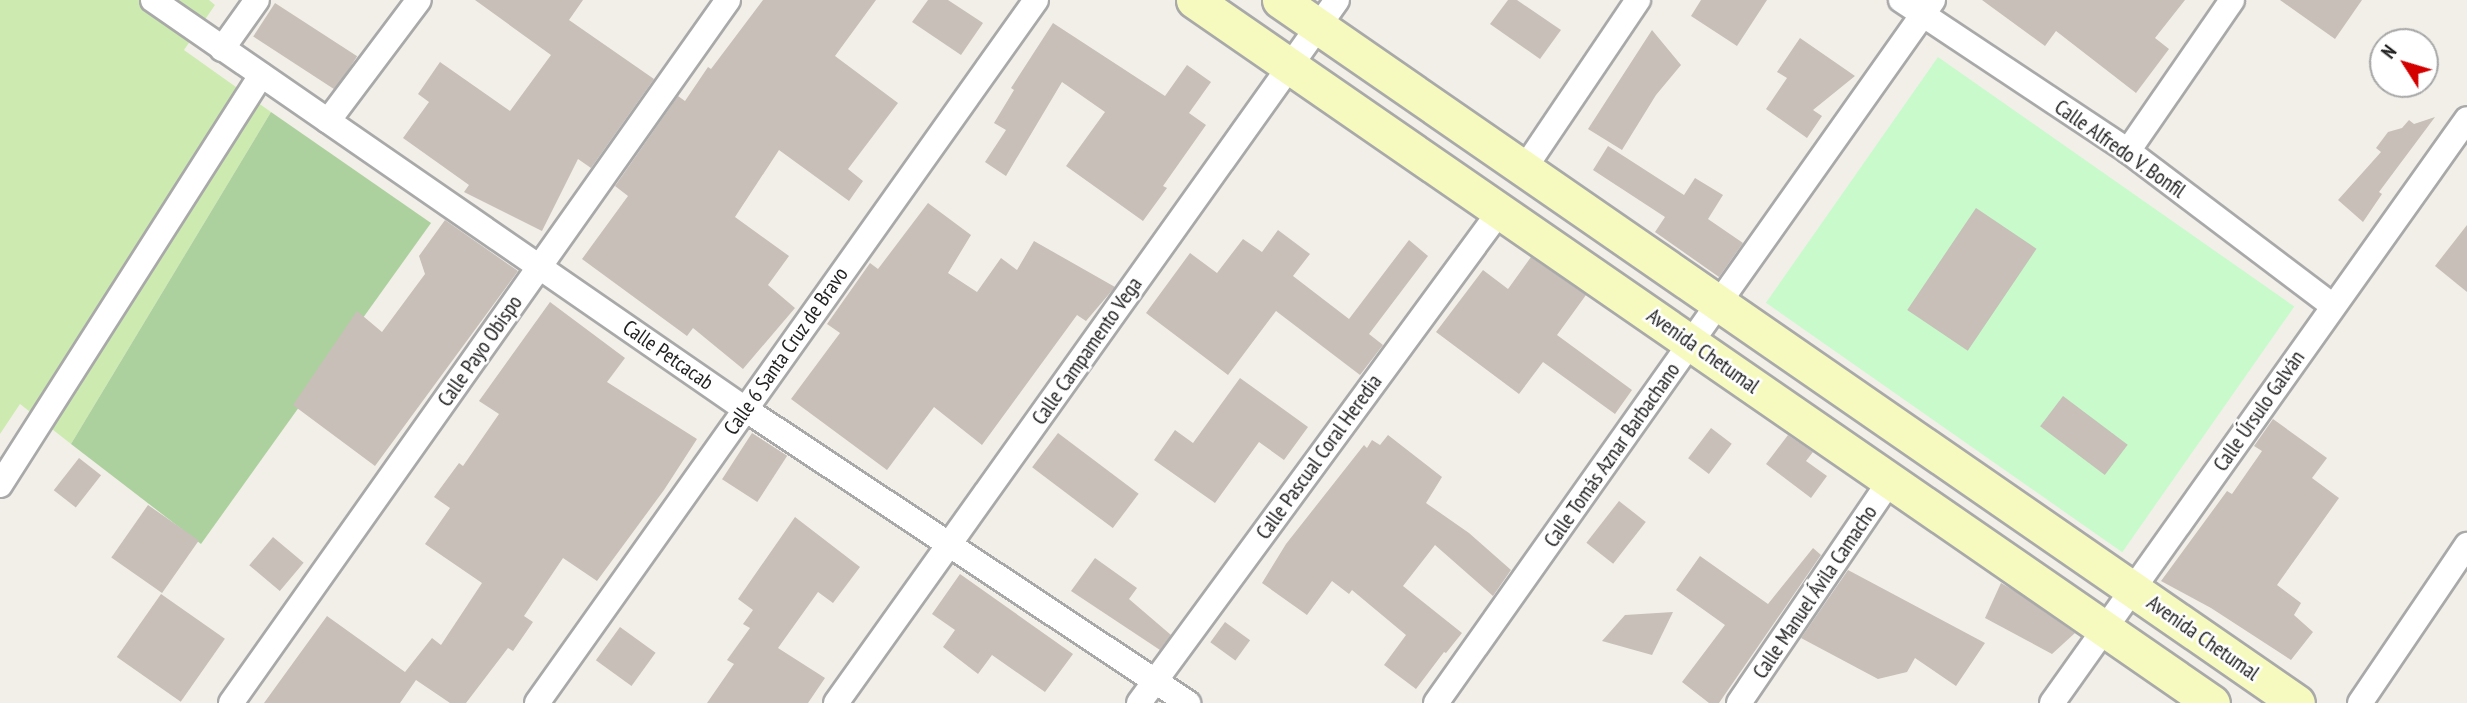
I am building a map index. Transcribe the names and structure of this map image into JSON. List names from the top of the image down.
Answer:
{
  "streets": {
    "main road": ["Avenida Chetumal"],
    "street": [
      "Calle Alfredo V. Bonfil",
      "Calle Payo Obispo",
      "Calle 6 Santa Cruz de Bravo",
      "Calle Campamento Vega",
      "Calle Petcacab",
      "Calle Úrsulo Galván",
      "Calle Tomás Aznar Barbachano",
      "Calle Pascual Coral Heredia",
      "Calle Manuel Ávila Camacho"
    ]
  },
  "crossings": [
    ["Calle Alfredo V. Bonfil", "Calle Úrsulo Galván"],
    ["Calle Alfredo V. Bonfil", "Calle Tomás Aznar Barbachano"],
    ["Calle Payo Obispo", "Calle Petcacab"],
    ["Calle 6 Santa Cruz de Bravo", "Calle Petcacab"],
    ["Calle Campamento Vega", "Avenida Chetumal"],
    ["Calle Campamento Vega", "Calle Petcacab"],
    ["Avenida Chetumal", "Calle Úrsulo Galván"],
    ["Avenida Chetumal", "Calle Tomás Aznar Barbachano"],
    ["Avenida Chetumal", "Calle Pascual Coral Heredia"],
    ["Avenida Chetumal", "Calle Manuel Ávila Camacho"],
    ["Calle Petcacab", "Calle Pascual Coral Heredia"]
  ],
  "north": "top left"
}
